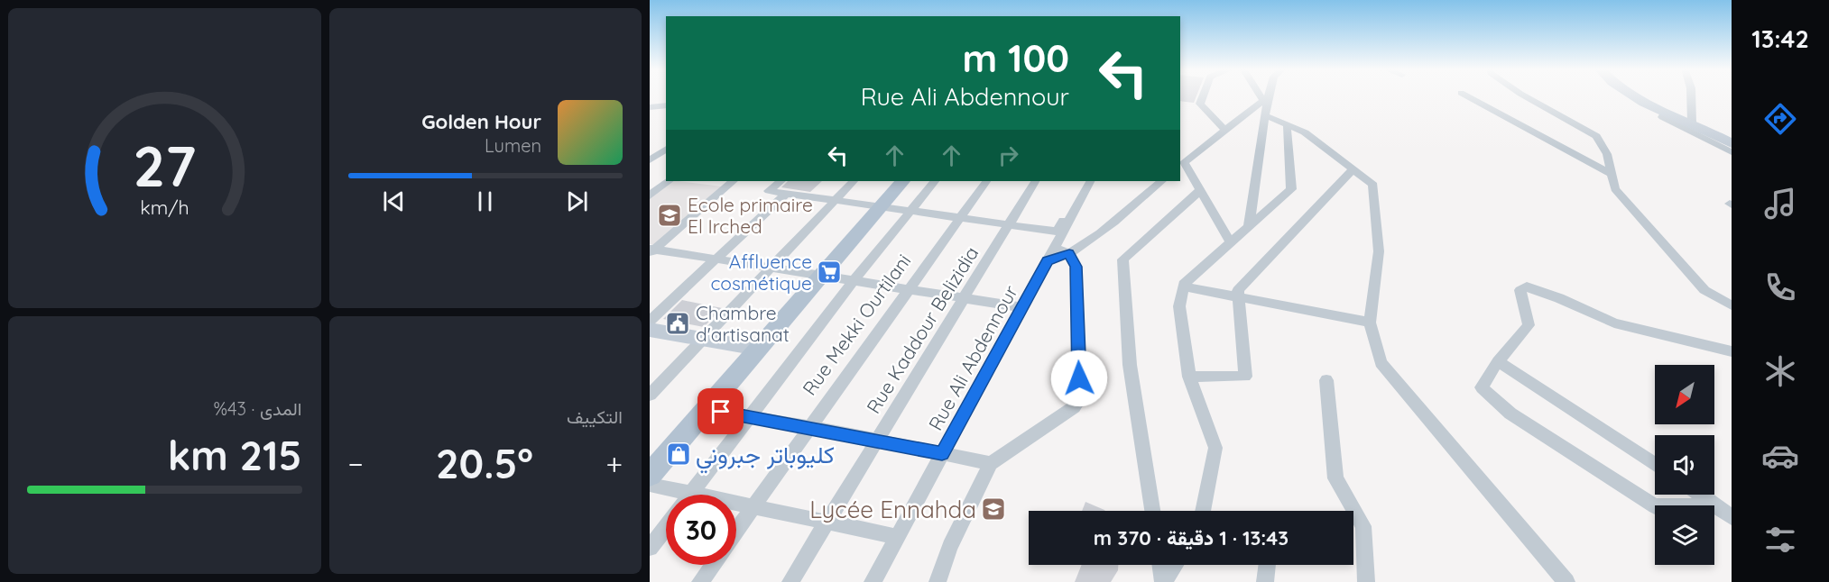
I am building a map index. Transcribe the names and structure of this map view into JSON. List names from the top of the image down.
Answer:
{
  "streets": {
    "street": ["Rue Mekki Ourtilani", "Rue Kaddour Belizidia", "Rue Ali Abdennour"]
  },
  "places": {
    "school or university": ["Ecole primaire El Irched", "Lycée Ennahda"],
    "supermarket": ["Affluence cosmétique"],
    "public building": ["Chambre d'artisanat"],
    "shop": ["كليوباتر جبروني"]
  },
  "north": "bottom left",
  "page": {
    "tabs": "13:42",
    "turn": ["100 m", "Rue Ali Abdennour"],
    "song": ["Golden Hour", "Lumen"],
    "tile": [
      "التكييف",
      ["المدى · 43%", "215 km"]
    ],
    "heat": ["−", "20.5°", "+"],
    "limit": "30",
    "trip": "13:43 · 1 دقيقة · 370 m",
    "gauge": ["27", "km/h"]
  }
}
